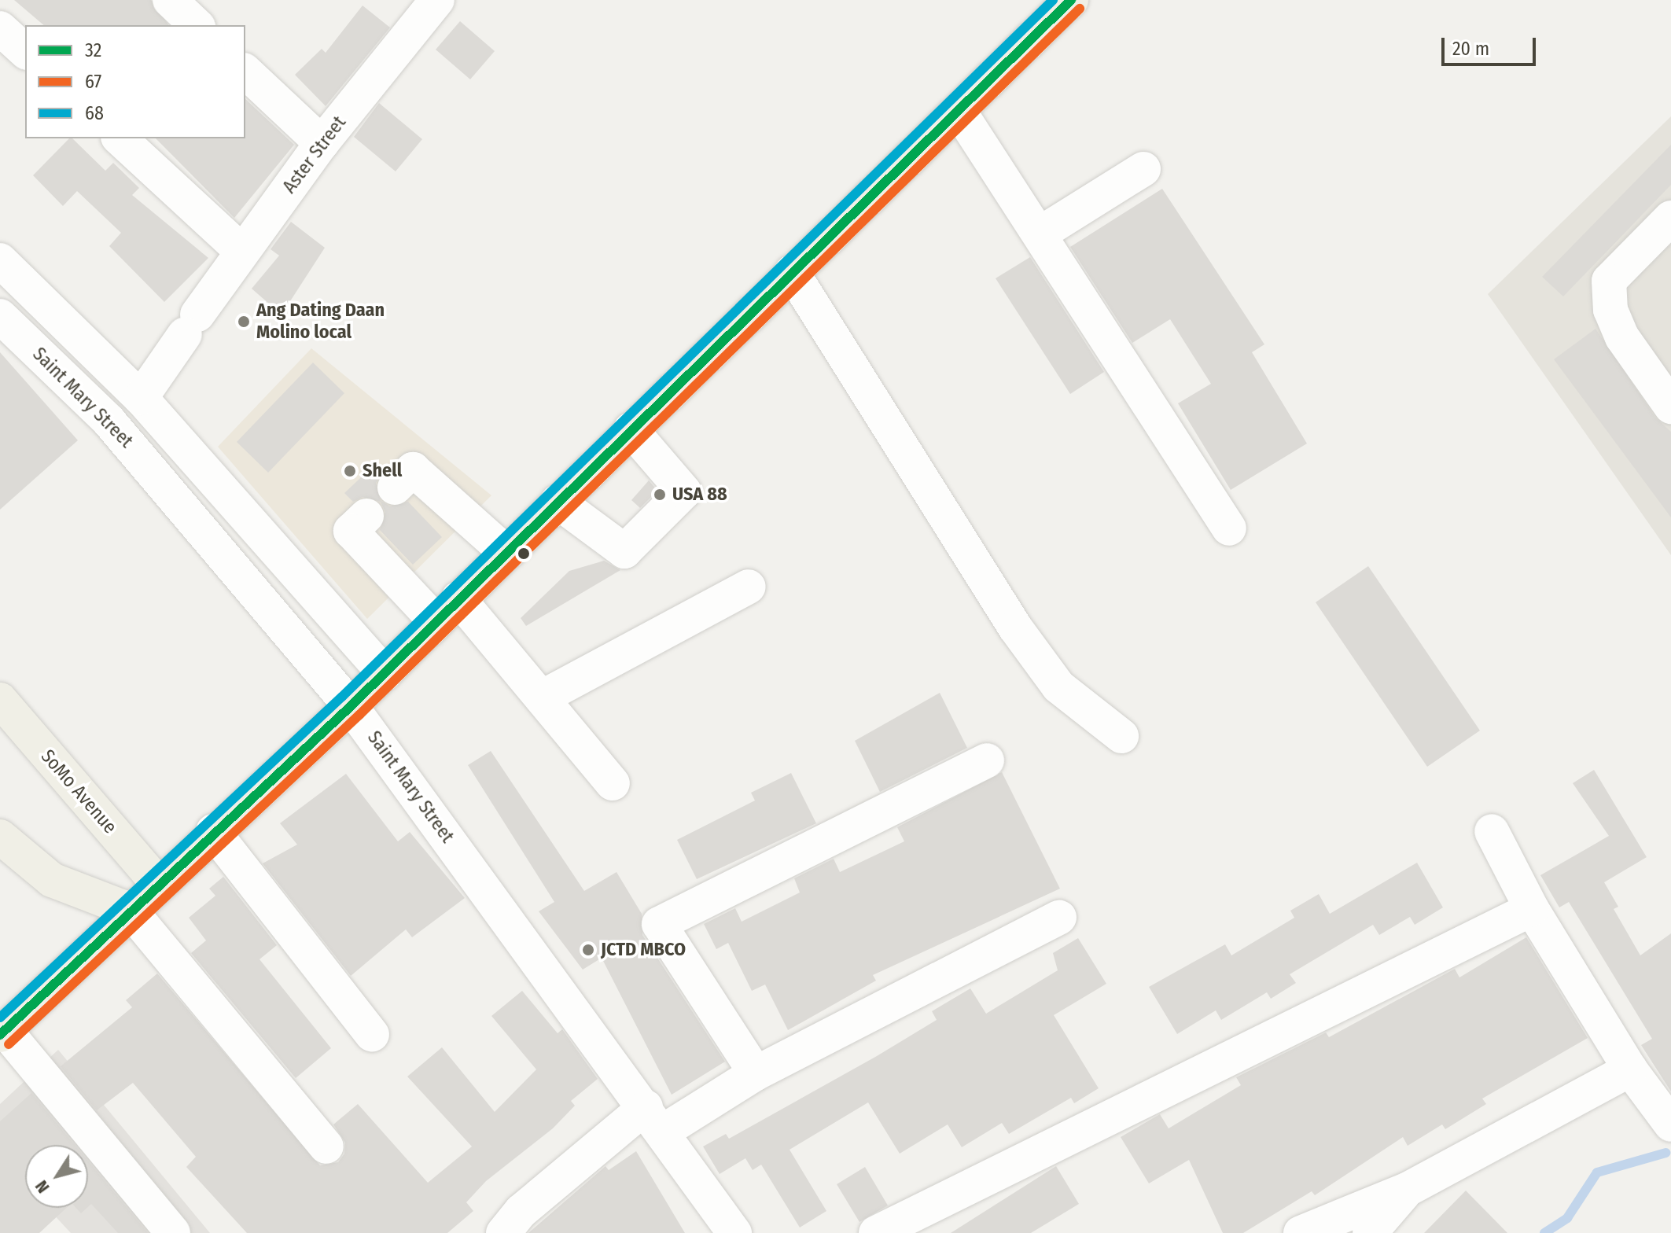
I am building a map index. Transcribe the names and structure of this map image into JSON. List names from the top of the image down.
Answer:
{
  "streets": {
    "main road": ["SoMo Avenue"],
    "street": ["Aster Street", "Saint Mary Street"]
  },
  "crossings": [
    ["Aster Street", "Saint Mary Street"]
  ],
  "places": [
    "Ang Dating Daan Molino local",
    "Shell",
    "USA 88",
    "JCTD MBCO"
  ],
  "lines": ["transit line 32", "transit line 68", "transit line 67"],
  "legend": ["32", "67", "68"],
  "scale_bar": "20 m",
  "north": "bottom left"
}
